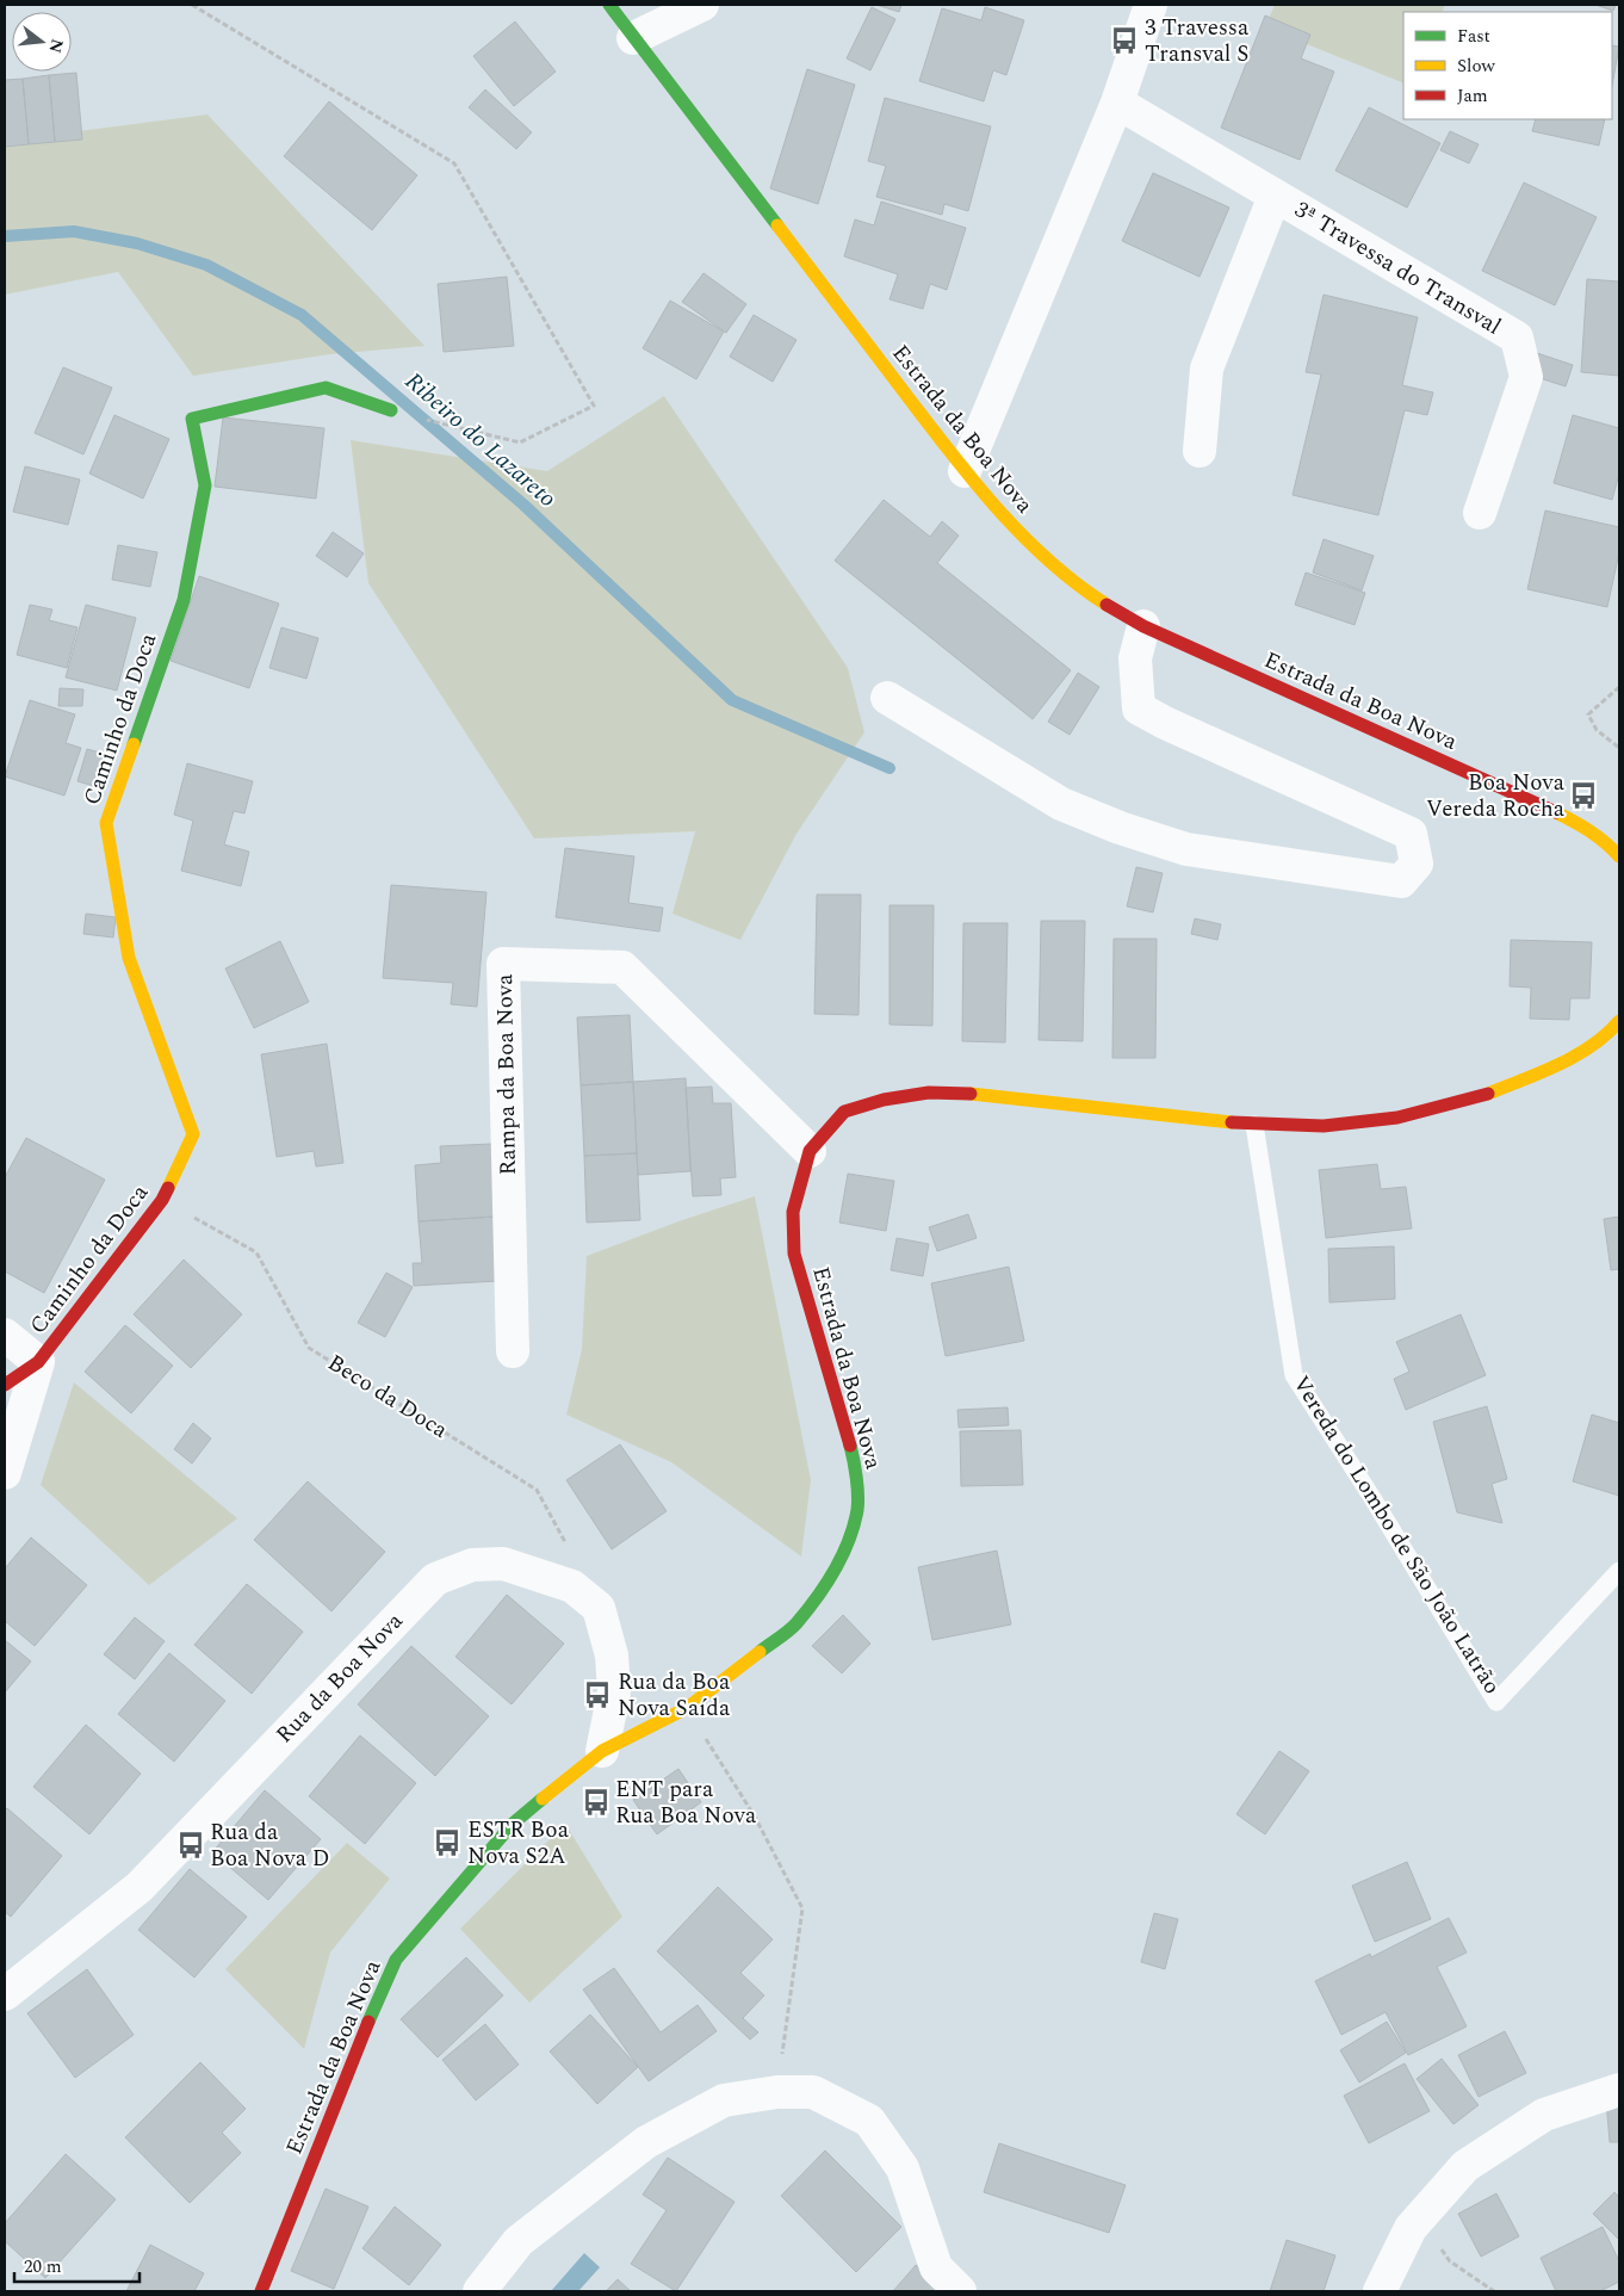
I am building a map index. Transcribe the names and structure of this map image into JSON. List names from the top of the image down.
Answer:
{
  "streets": {
    "main road": ["Estrada da Boa Nova", "Caminho da Doca"],
    "street": ["3ª Travessa do Transval", "Rampa da Boa Nova", "Rua da Boa Nova"],
    "lane": ["Vereda do Lombo de São João Latrão"],
    "path": ["Beco da Doca"]
  },
  "crossings": [
    ["Estrada da Boa Nova", "Rampa da Boa Nova"],
    ["Estrada da Boa Nova", "Vereda do Lombo de São João Latrão"],
    ["Estrada da Boa Nova", "Rua da Boa Nova"],
    ["Caminho da Doca", "Beco da Doca"]
  ],
  "water": ["Ribeiro do Lazareto"],
  "places": {
    "bus stop": [
      "3 Travessa Transval S",
      "Boa Nova Vereda Rocha",
      "Rua da Boa Nova Saída",
      "ENT para Rua Boa Nova",
      "ESTR Boa Nova S2A",
      "Rua da Boa Nova D"
    ]
  },
  "legend": ["Fast", "Slow", "Jam"],
  "scale_bar": "20 m",
  "north": "right"
}
